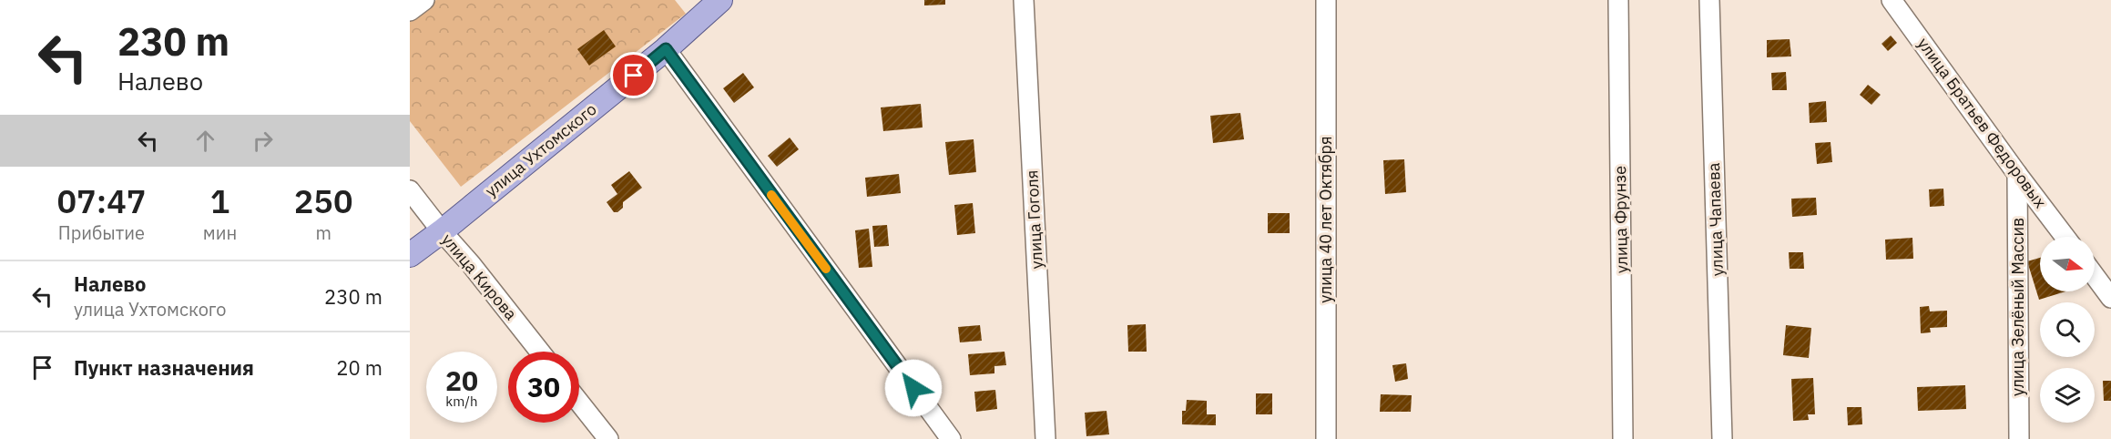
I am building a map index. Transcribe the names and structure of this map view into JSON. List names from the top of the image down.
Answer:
{
  "streets": {
    "main road": ["улица Ухтомского"],
    "street": [
      "улица Братьев Федоровых",
      "улица Гоголя",
      "улица 40 лет Октября",
      "улица Фрунзе",
      "улица Чапаева",
      "улица Кирова",
      "улица Зелёный Массив"
    ]
  },
  "crossings": [
    ["улица Братьев Федоровых", "улица Зелёный Массив"],
    ["улица Ухтомского", "улица Кирова"]
  ],
  "north": "right",
  "page": {
    "turn": ["230 m", "Налево"],
    "eta": [
      "07:47",
      "Прибытие",
      "1",
      "мин",
      "250",
      "m"
    ],
    "list": [
      {
        "name": "Налево",
        "note": "улица Ухтомского",
        "value": "230 m"
      },
      {
        "name": "Пункт назначения",
        "value": "20 m"
      }
    ],
    "speed": "20 km/h",
    "limit": "30"
  }
}
